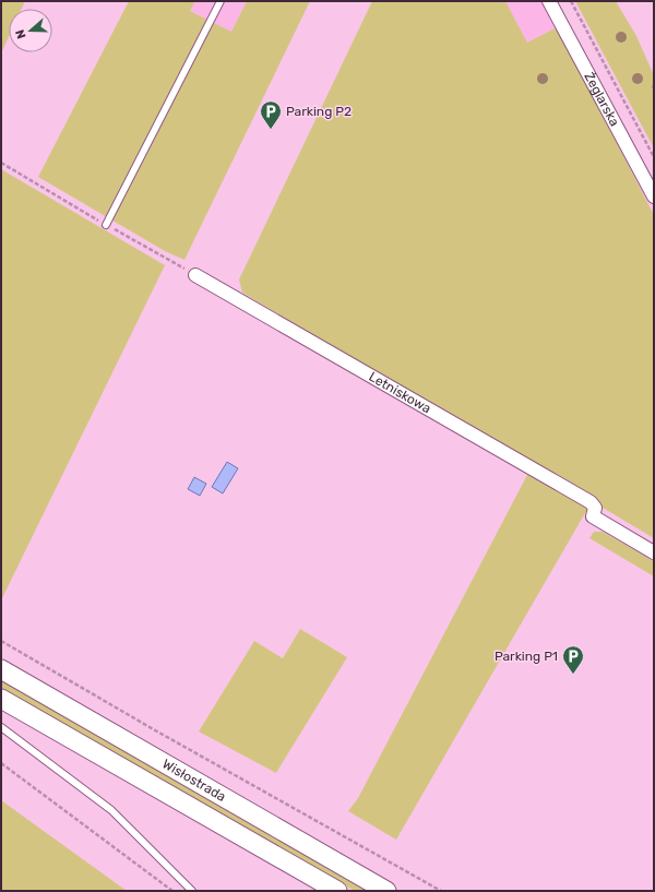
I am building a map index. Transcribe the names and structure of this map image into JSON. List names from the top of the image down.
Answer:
{
  "streets": {
    "main road": ["Wisłostrada"],
    "street": ["Żeglarska", "Letniskowa"]
  },
  "places": {
    "parking": ["Parking P2", "Parking P1"]
  },
  "north": "left"
}
